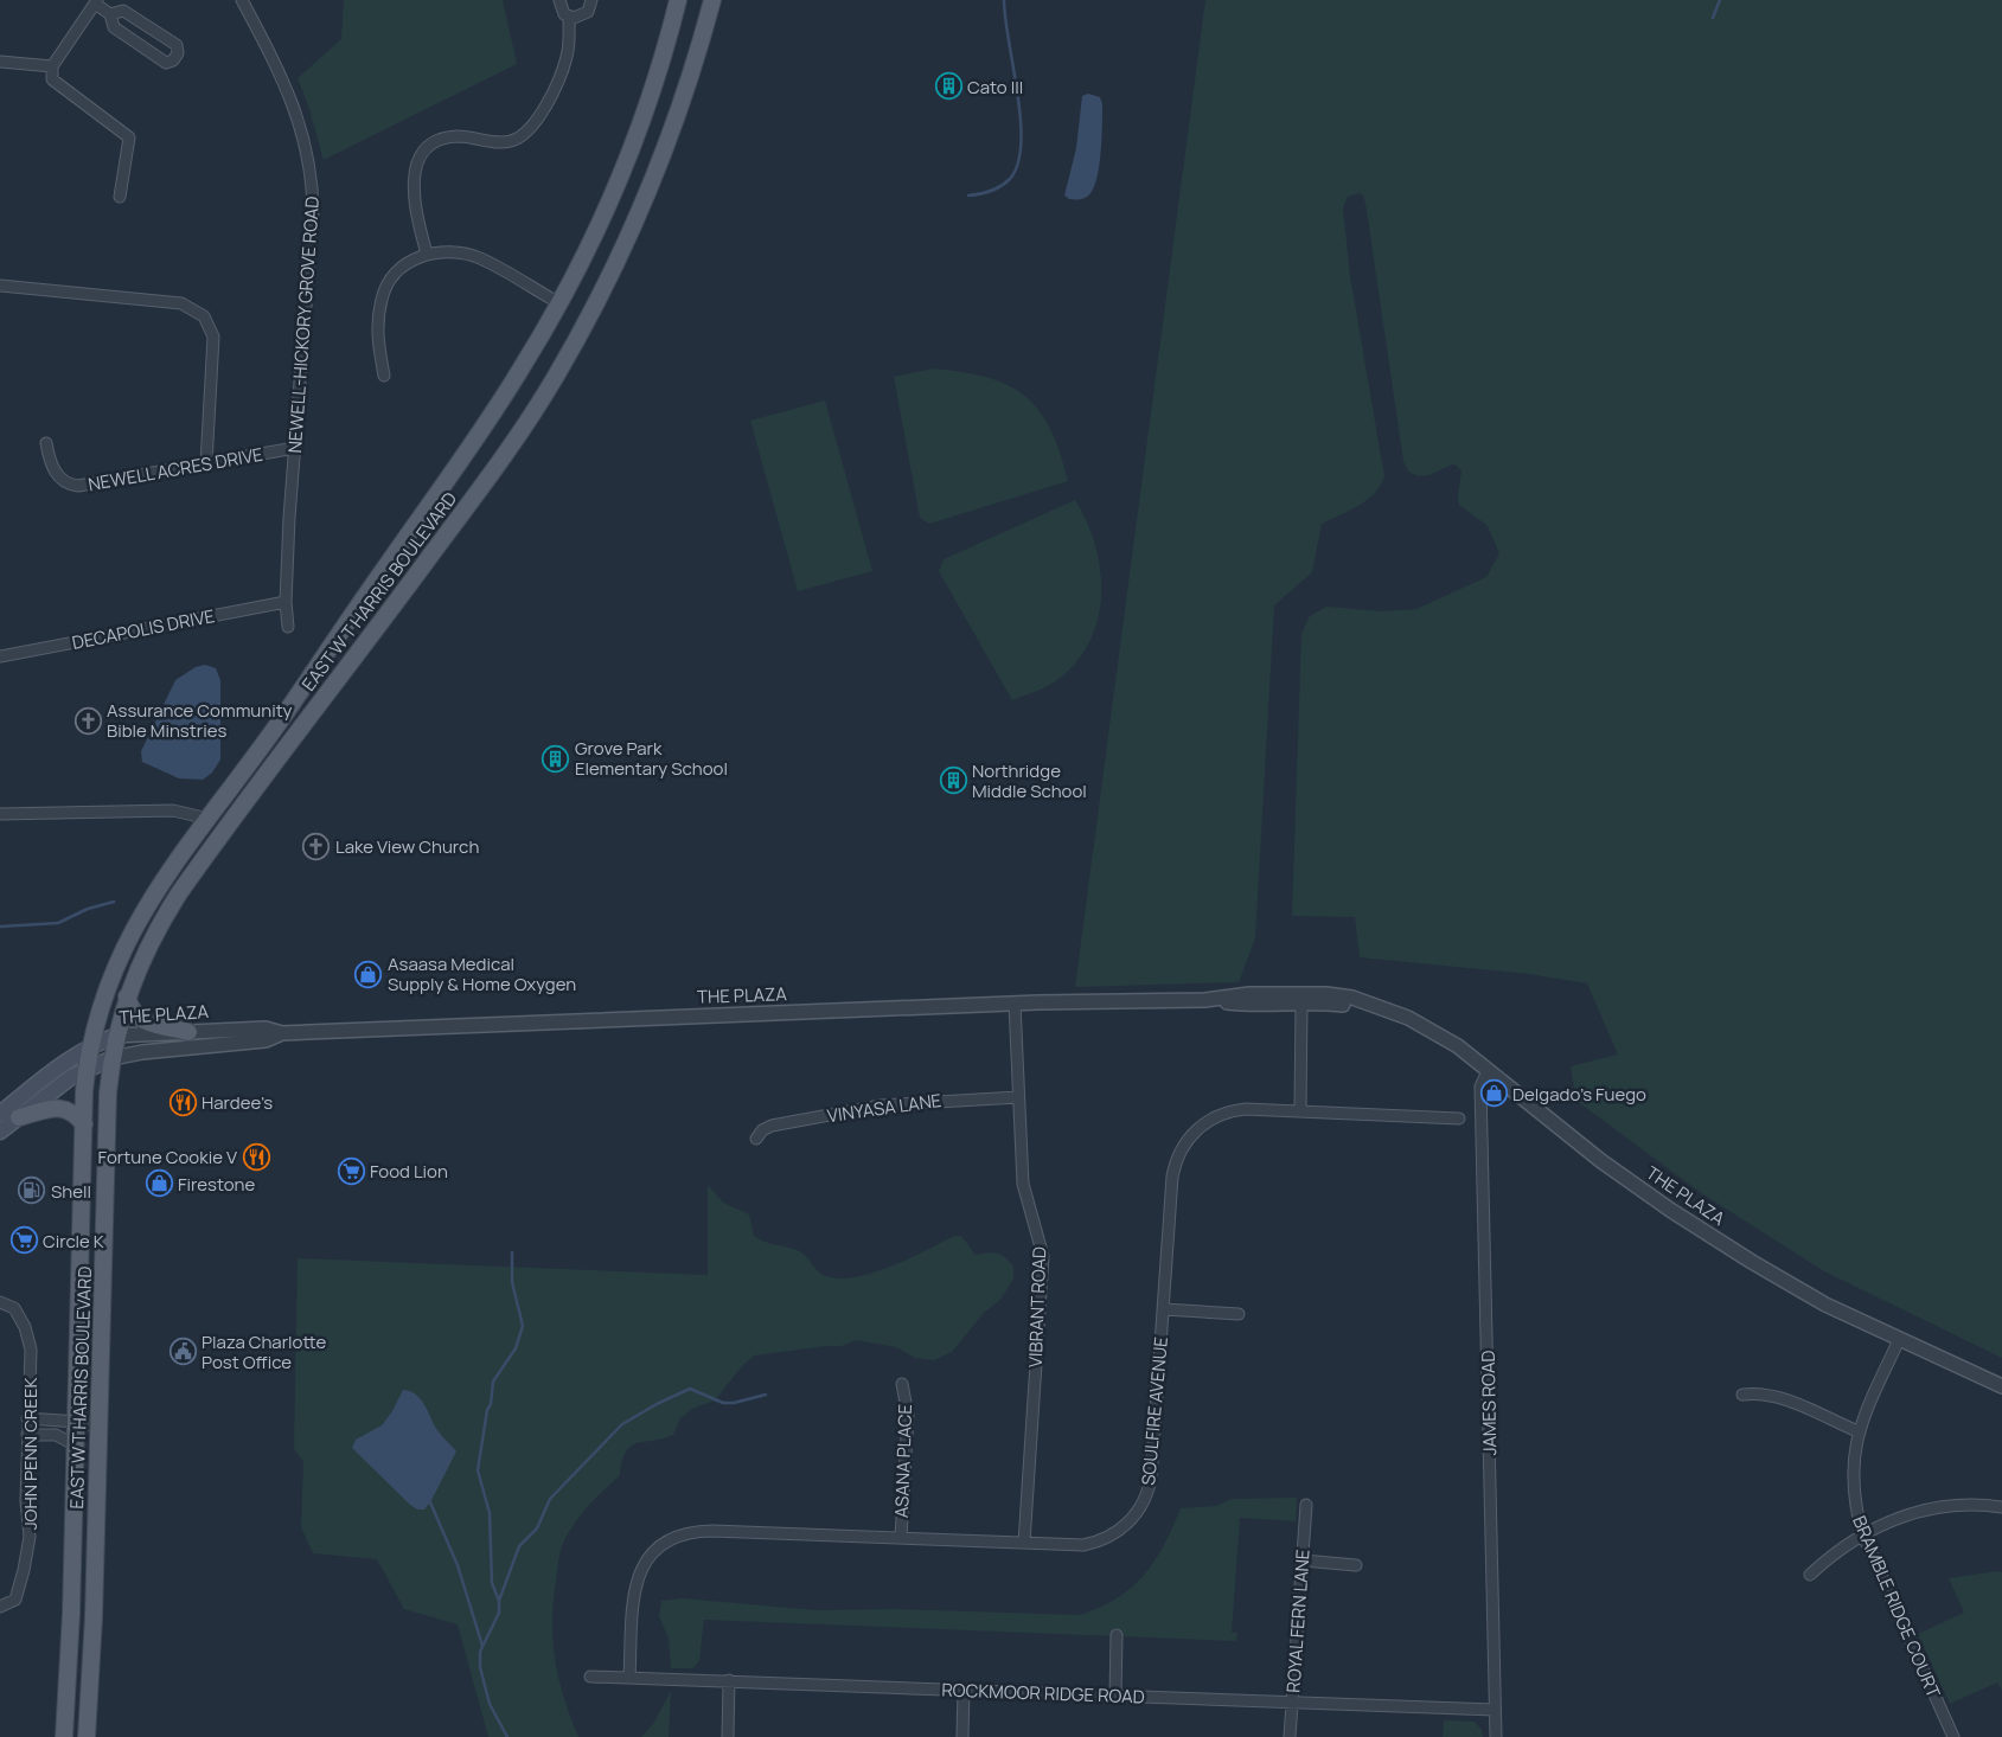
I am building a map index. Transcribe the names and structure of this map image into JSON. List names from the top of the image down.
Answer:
{
  "streets": {
    "main road": ["EAST W T HARRIS BOULEVARD", "THE PLAZA"],
    "street": [
      "NEWELL-HICKORY GROVE ROAD",
      "NEWELL ACRES DRIVE",
      "DECAPOLIS DRIVE",
      "VINYASA LANE",
      "VIBRANT ROAD",
      "JAMES ROAD",
      "SOULFIRE AVENUE",
      "JOHN PENN CREEK",
      "ASANA PLACE",
      "BRAMBLE RIDGE COURT",
      "ROYAL FERN LANE",
      "ROCKMOOR RIDGE ROAD"
    ]
  },
  "crossings": [
    ["NEWELL-HICKORY GROVE ROAD", "NEWELL ACRES DRIVE"],
    ["NEWELL-HICKORY GROVE ROAD", "DECAPOLIS DRIVE"],
    ["EAST W T HARRIS BOULEVARD", "THE PLAZA"],
    ["THE PLAZA", "VIBRANT ROAD"],
    ["THE PLAZA", "JAMES ROAD"],
    ["THE PLAZA", "BRAMBLE RIDGE COURT"],
    ["VINYASA LANE", "VIBRANT ROAD"],
    ["VIBRANT ROAD", "SOULFIRE AVENUE"],
    ["JAMES ROAD", "ROCKMOOR RIDGE ROAD"],
    ["SOULFIRE AVENUE", "ASANA PLACE"],
    ["SOULFIRE AVENUE", "ROCKMOOR RIDGE ROAD"],
    ["ROYAL FERN LANE", "ROCKMOOR RIDGE ROAD"]
  ],
  "places": {
    "building": ["Cato III", "Grove Park Elementary School", "Northridge Middle School"],
    "church": ["Assurance Community Bible Minstries", "Lake View Church"],
    "shop": ["Asaasa Medical Supply & Home Oxygen", "Delgado's Fuego", "Firestone"],
    "restaurant": ["Hardee's", "Fortune Cookie V"],
    "supermarket": ["Food Lion", "Circle K"],
    "fuel station": ["Shell"],
    "public building": ["Plaza Charlotte Post Office"]
  }
}
